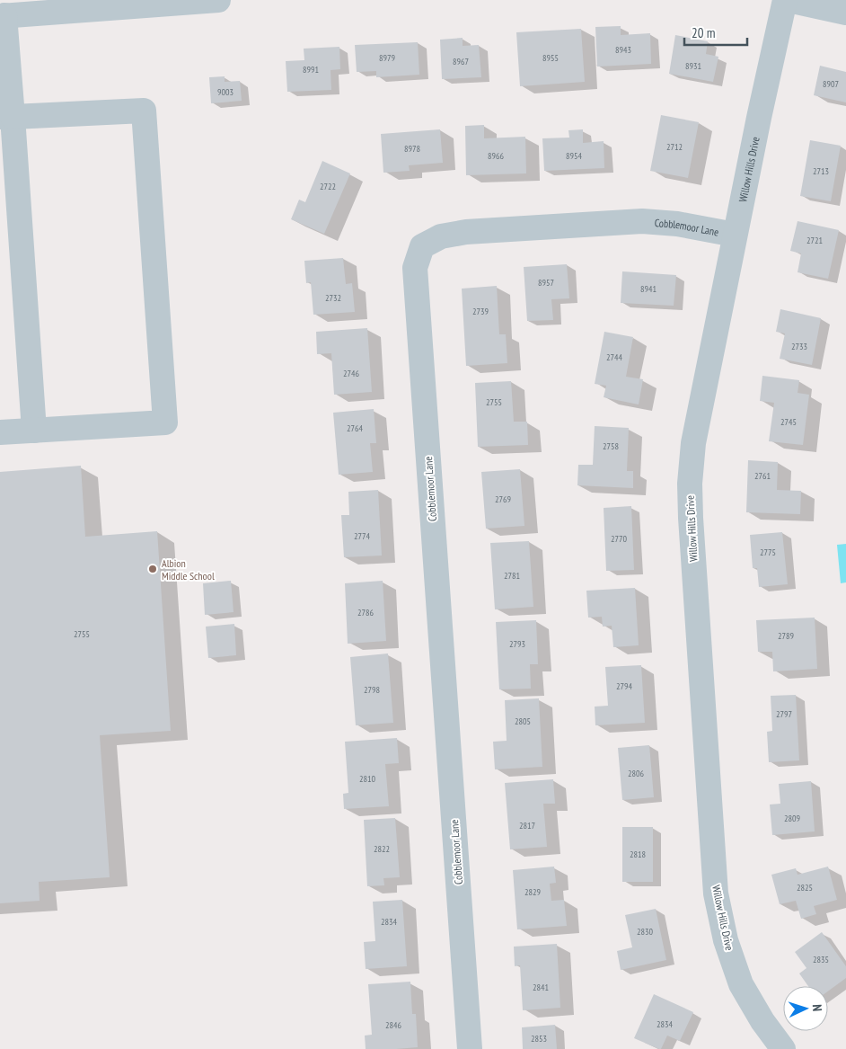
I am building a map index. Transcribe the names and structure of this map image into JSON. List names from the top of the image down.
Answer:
{
  "streets": {
    "street": ["Willow Hills Drive", "Cobblemoor Lane"]
  },
  "crossings": [
    ["Willow Hills Drive", "Cobblemoor Lane"]
  ],
  "places": ["Albion Middle School"],
  "house_numbers": [
    "8943",
    "8979",
    "8955",
    "8967",
    "8931",
    "8991",
    "8907",
    "9003",
    "2712",
    "8978",
    "8966",
    "8954",
    "2713",
    "2722",
    "2721",
    "8957",
    "8941",
    "2732",
    "2739",
    "2733",
    "2744",
    "2746",
    "2755",
    "2745",
    "2764",
    "2758",
    "2761",
    "2769",
    "2774",
    "2770",
    "2775",
    "2781",
    "2786",
    "2755",
    "2789",
    "2793",
    "2794",
    "2798",
    "2797",
    "2805",
    "2806",
    "2810",
    "2809",
    "2817",
    "2822",
    "2818",
    "2825",
    "2829",
    "2834",
    "2830",
    "2835",
    "2841",
    "2834",
    "2846",
    "2853"
  ],
  "scale_bar": "20 m",
  "north": "right"
}
